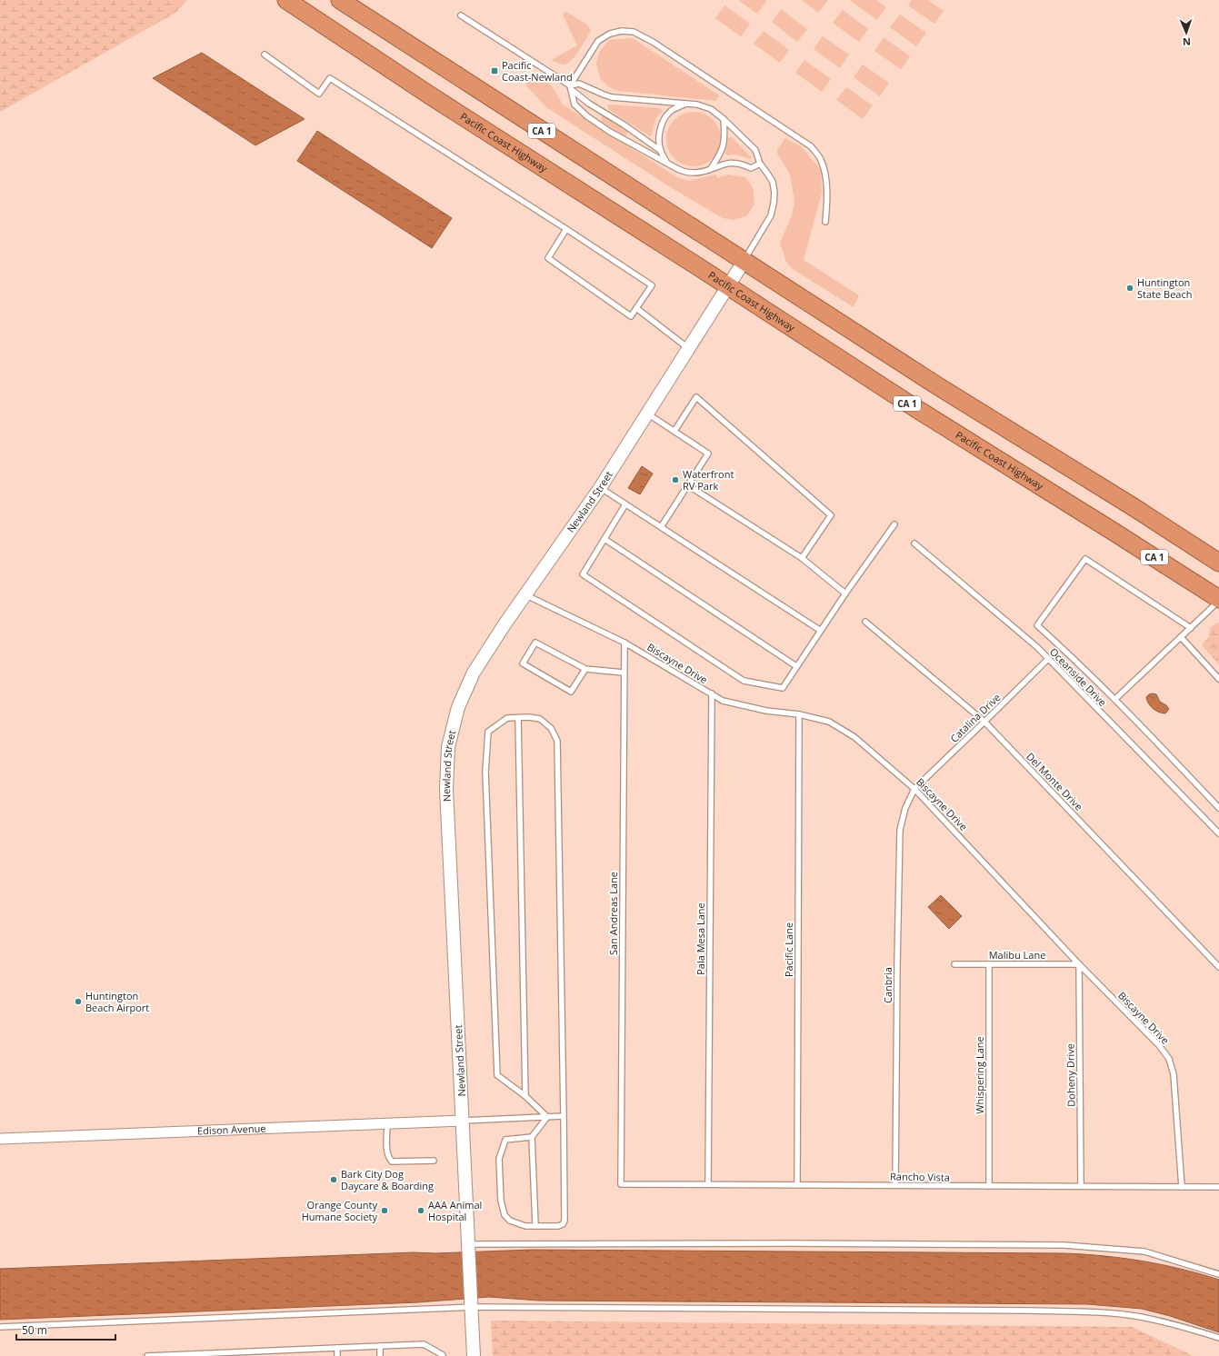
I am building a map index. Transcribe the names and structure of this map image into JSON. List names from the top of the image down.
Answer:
{
  "streets": {
    "highway": ["CA 1", "Pacific Coast Highway"],
    "street": ["Newland Street", "Edison Avenue"],
    "lane": [
      "Biscayne Drive",
      "Oceanside Drive",
      "Catalina Drive",
      "Del Monte Drive",
      "San Andreas Lane",
      "Pala Mesa Lane",
      "Pacific Lane",
      "Malibu Lane",
      "Canbria",
      "Whispering Lane",
      "Doheny Drive",
      "Rancho Vista"
    ]
  },
  "crossings": [
    ["CA 1", "Newland Street"],
    ["Pacific Coast Highway", "Newland Street"],
    ["Newland Street", "Biscayne Drive"],
    ["Newland Street", "Edison Avenue"],
    ["Biscayne Drive", "Catalina Drive"],
    ["Biscayne Drive", "San Andreas Lane"],
    ["Biscayne Drive", "Pala Mesa Lane"],
    ["Biscayne Drive", "Pacific Lane"],
    ["Biscayne Drive", "Malibu Lane"],
    ["Biscayne Drive", "Canbria"],
    ["Biscayne Drive", "Doheny Drive"],
    ["Biscayne Drive", "Rancho Vista"],
    ["Oceanside Drive", "Catalina Drive"],
    ["Catalina Drive", "Del Monte Drive"],
    ["Catalina Drive", "Canbria"],
    ["San Andreas Lane", "Rancho Vista"],
    ["Pala Mesa Lane", "Rancho Vista"],
    ["Pacific Lane", "Rancho Vista"],
    ["Malibu Lane", "Whispering Lane"],
    ["Malibu Lane", "Doheny Drive"],
    ["Canbria", "Rancho Vista"],
    ["Whispering Lane", "Rancho Vista"],
    ["Doheny Drive", "Rancho Vista"]
  ],
  "places": {
    "transit": ["Pacific Coast-Newland"],
    "other": [
      "Huntington State Beach",
      "Waterfront RV Park",
      "Huntington Beach Airport",
      "Bark City Dog Daycare & Boarding",
      "Orange County Humane Society",
      "AAA Animal Hospital"
    ]
  },
  "scale_bar": "50 m",
  "north": "bottom"
}
